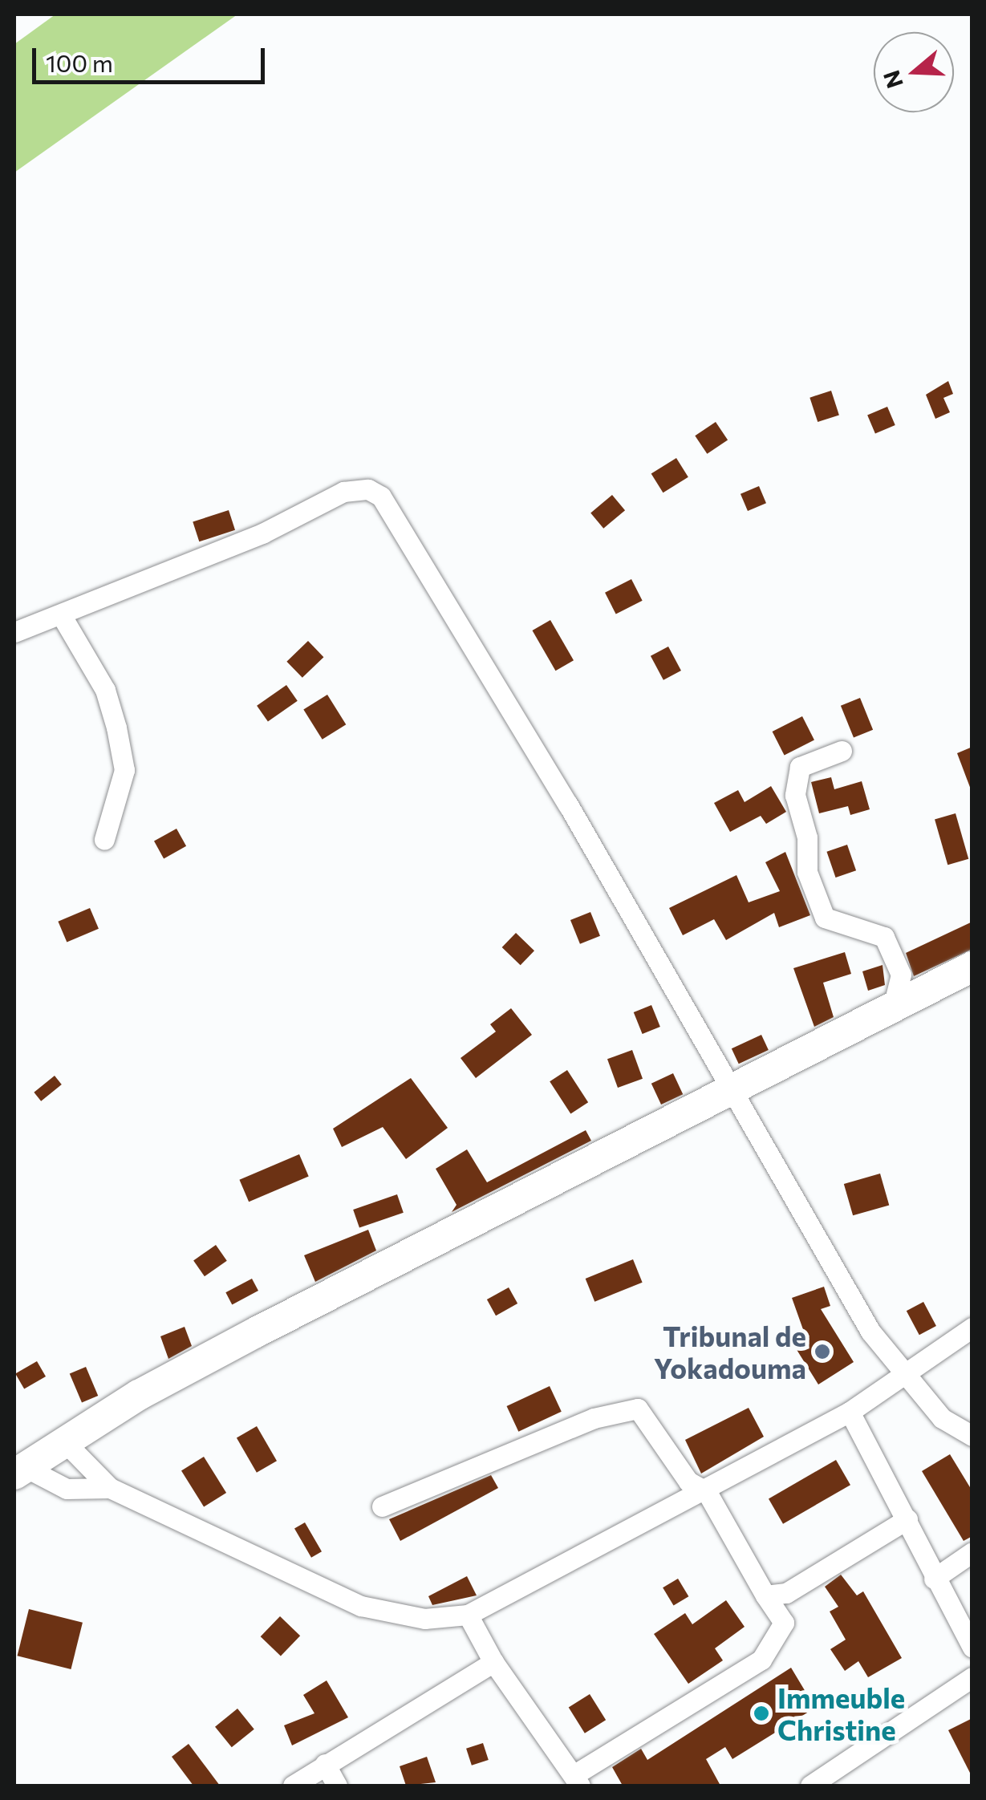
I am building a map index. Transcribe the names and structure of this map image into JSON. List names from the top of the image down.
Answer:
{
  "places": ["Tribunal de Yokadouma", "Immeuble Christine"],
  "scale_bar": "100 m",
  "north": "left"
}
